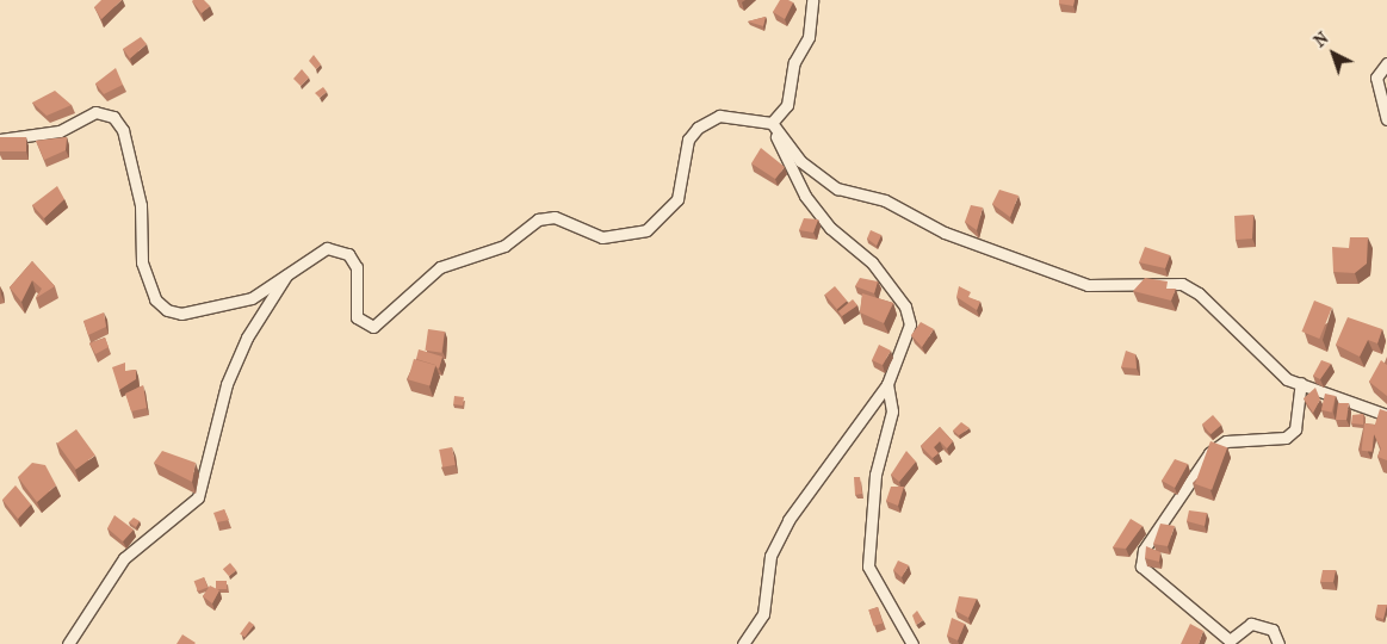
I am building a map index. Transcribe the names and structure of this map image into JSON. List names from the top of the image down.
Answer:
{
  "north": "top left"
}
